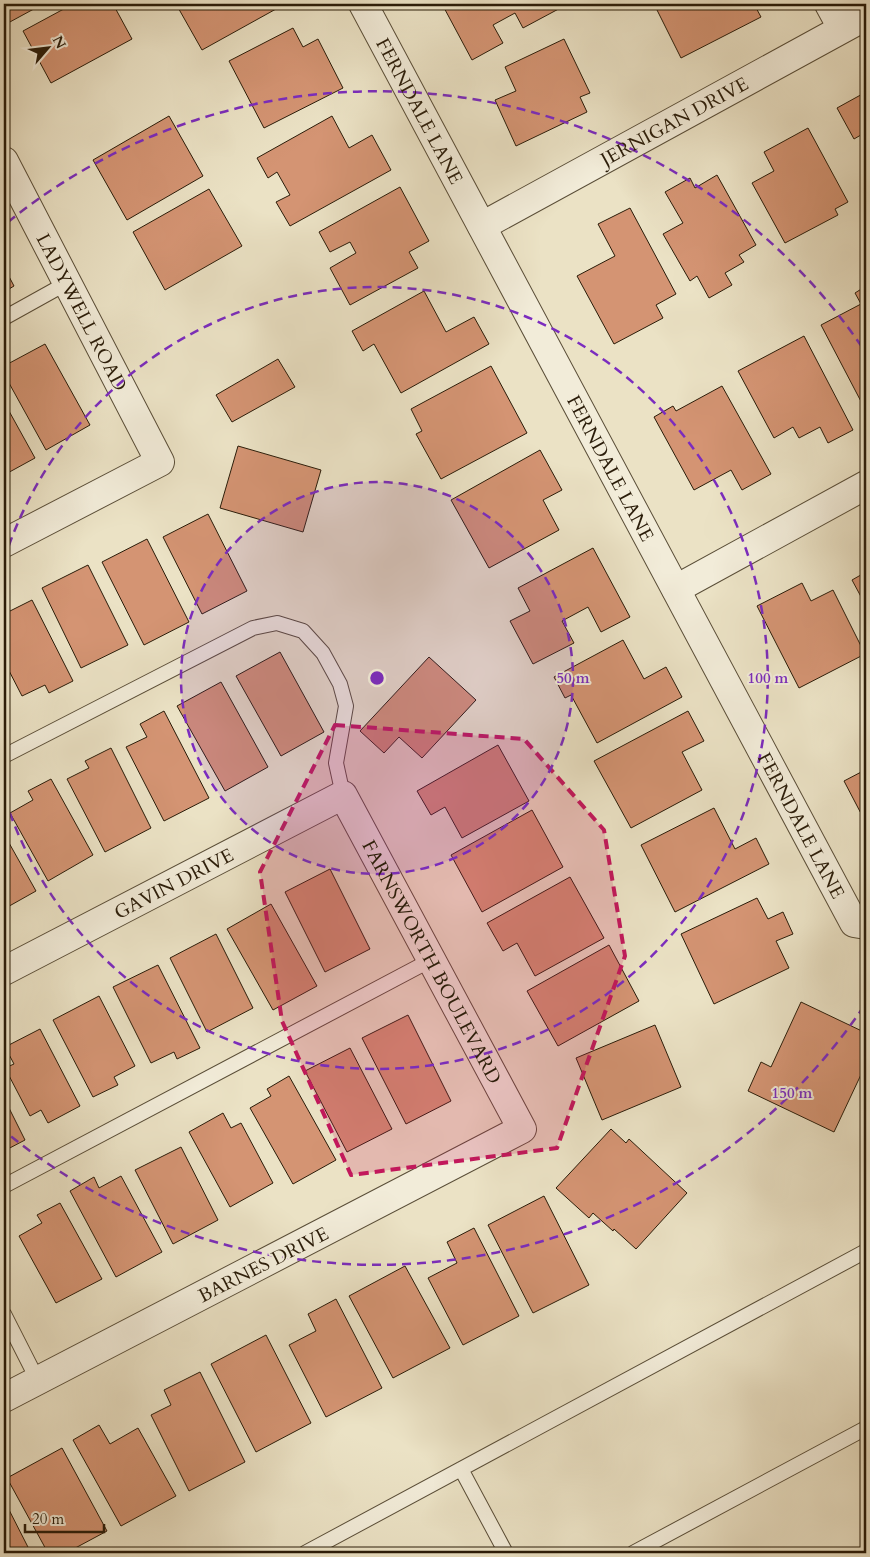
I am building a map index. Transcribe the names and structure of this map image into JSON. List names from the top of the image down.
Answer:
{
  "streets": {
    "street": [
      "FERNDALE LANE",
      "JERNIGAN DRIVE",
      "LADYWELL ROAD",
      "GAVIN DRIVE",
      "FARNSWORTH BOULEVARD",
      "BARNES DRIVE"
    ]
  },
  "crossings": [
    ["FERNDALE LANE", "JERNIGAN DRIVE"],
    ["GAVIN DRIVE", "FARNSWORTH BOULEVARD"],
    ["FARNSWORTH BOULEVARD", "BARNES DRIVE"]
  ],
  "scale_bar": "20 m",
  "north": "top right",
  "rings": ["50 m", "100 m", "150 m"]
}
